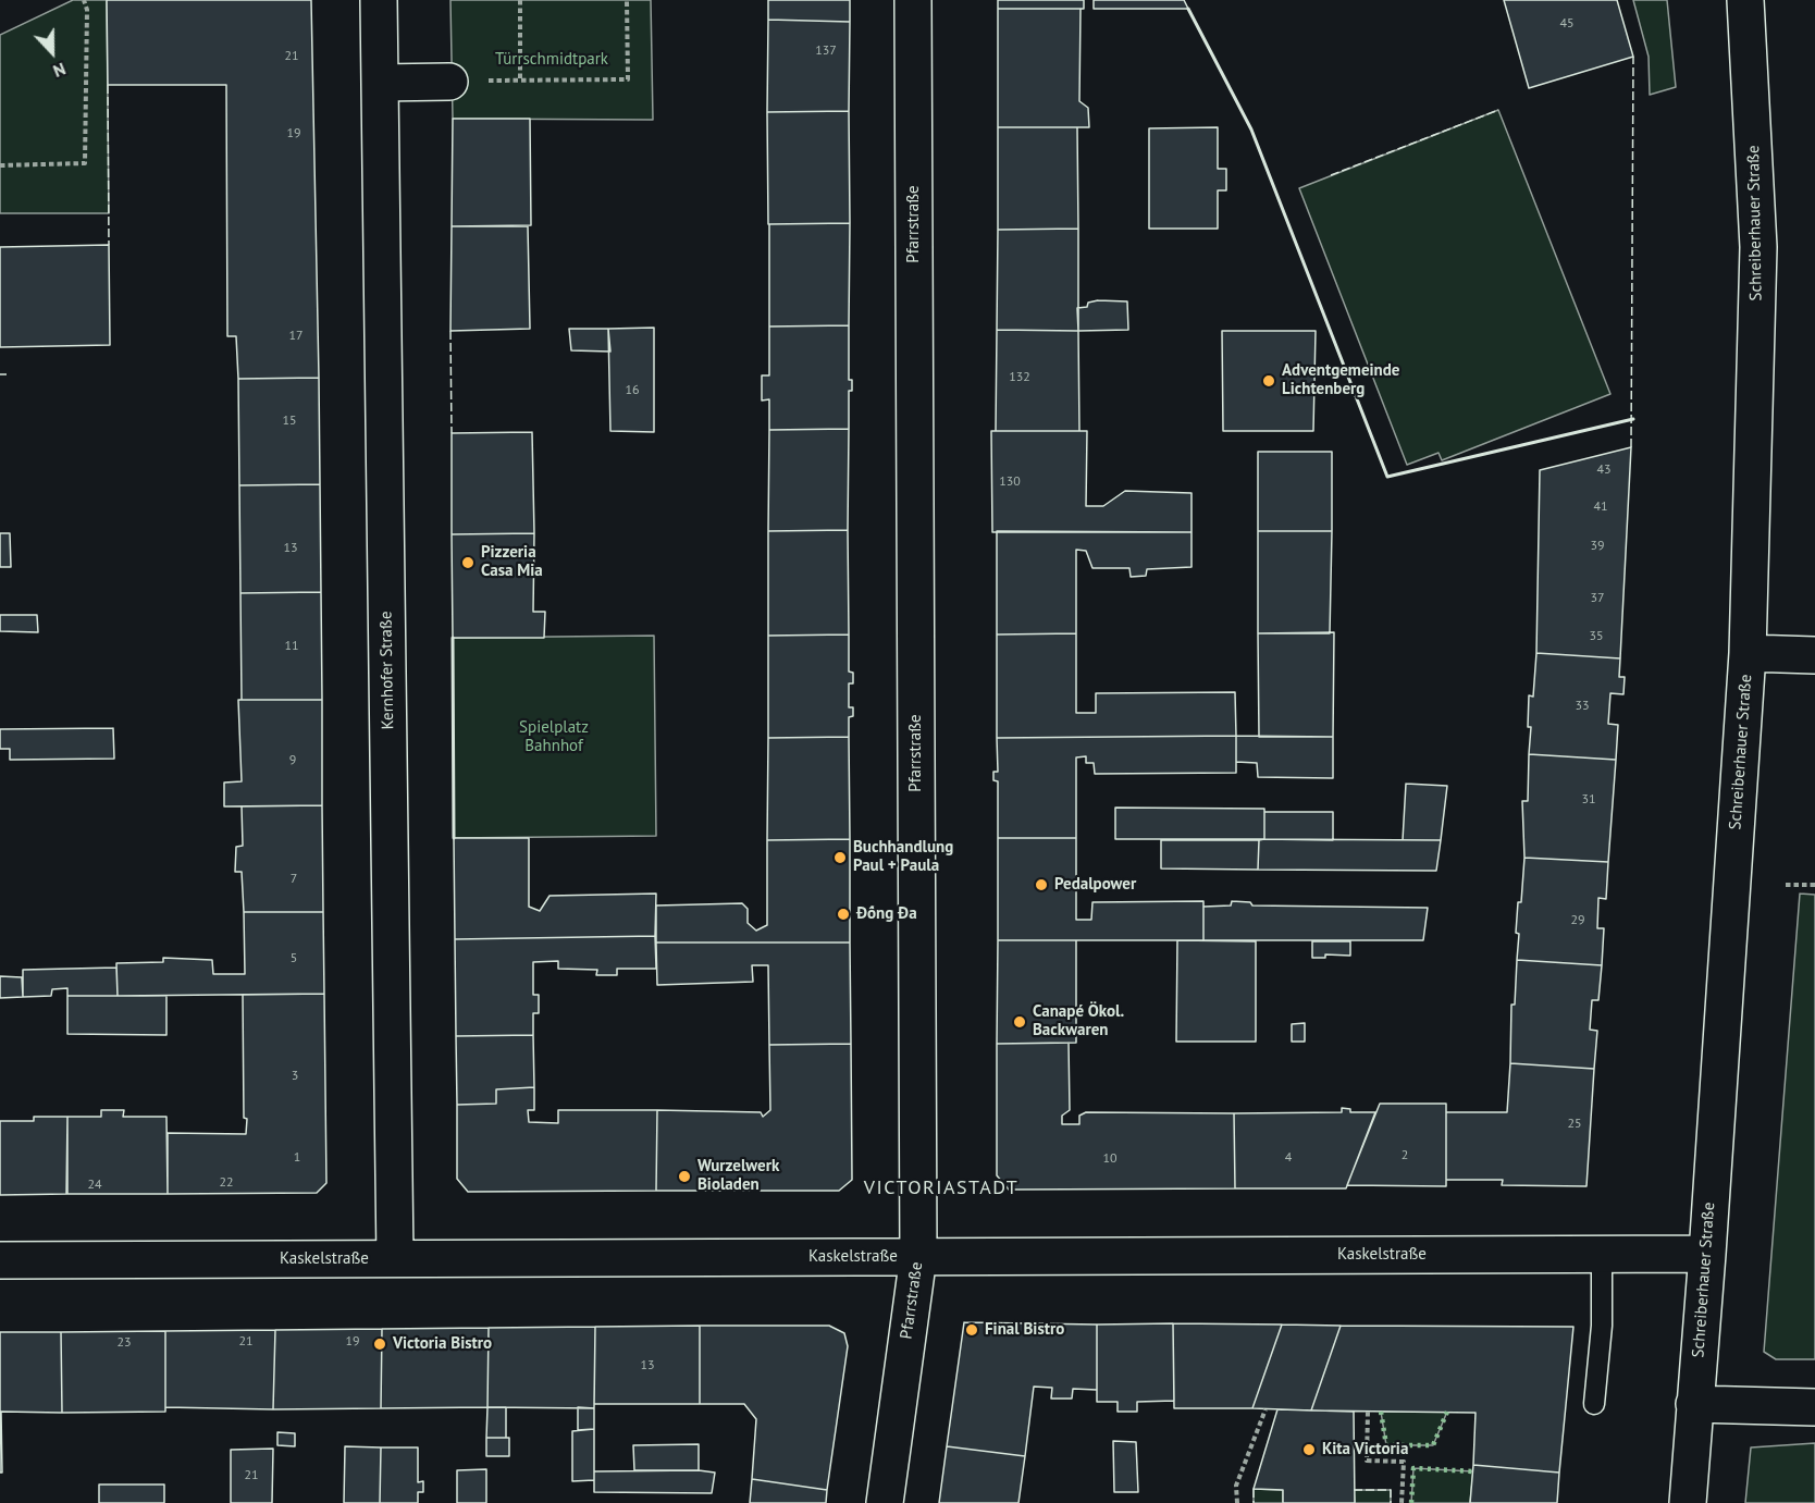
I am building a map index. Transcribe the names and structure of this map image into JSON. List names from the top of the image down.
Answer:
{
  "streets": {
    "street": [
      "Schreiberhauer Straße",
      "Pfarrstraße",
      "Kernhofer Straße",
      "Kaskelstraße"
    ]
  },
  "crossings": [
    ["Schreiberhauer Straße", "Kaskelstraße"],
    ["Pfarrstraße", "Kaskelstraße"],
    ["Kernhofer Straße", "Kaskelstraße"]
  ],
  "districts": ["VICTORIASTADT"],
  "parks": ["Türrschmidtpark", "Spielplatz Bahnhof"],
  "places": [
    "Adventgemeinde Lichtenberg",
    "Pizzeria Casa Mia",
    "Buchhandlung Paul + Paula",
    "Pedalpower",
    "Đống Đa",
    "Canapé Ökol. Backwaren",
    "Wurzelwerk Bioladen",
    "Final Bistro",
    "Victoria Bistro",
    "Kita Victoria"
  ],
  "house_numbers": [
    "45",
    "137",
    "21",
    "19",
    "17",
    "132",
    "16",
    "15",
    "43",
    "130",
    "41",
    "39",
    "13",
    "37",
    "35",
    "11",
    "33",
    "9",
    "31",
    "7",
    "29",
    "5",
    "3",
    "25",
    "2",
    "1",
    "4",
    "10",
    "22",
    "24",
    "21",
    "19",
    "23",
    "13",
    "21"
  ],
  "north": "bottom"
}
